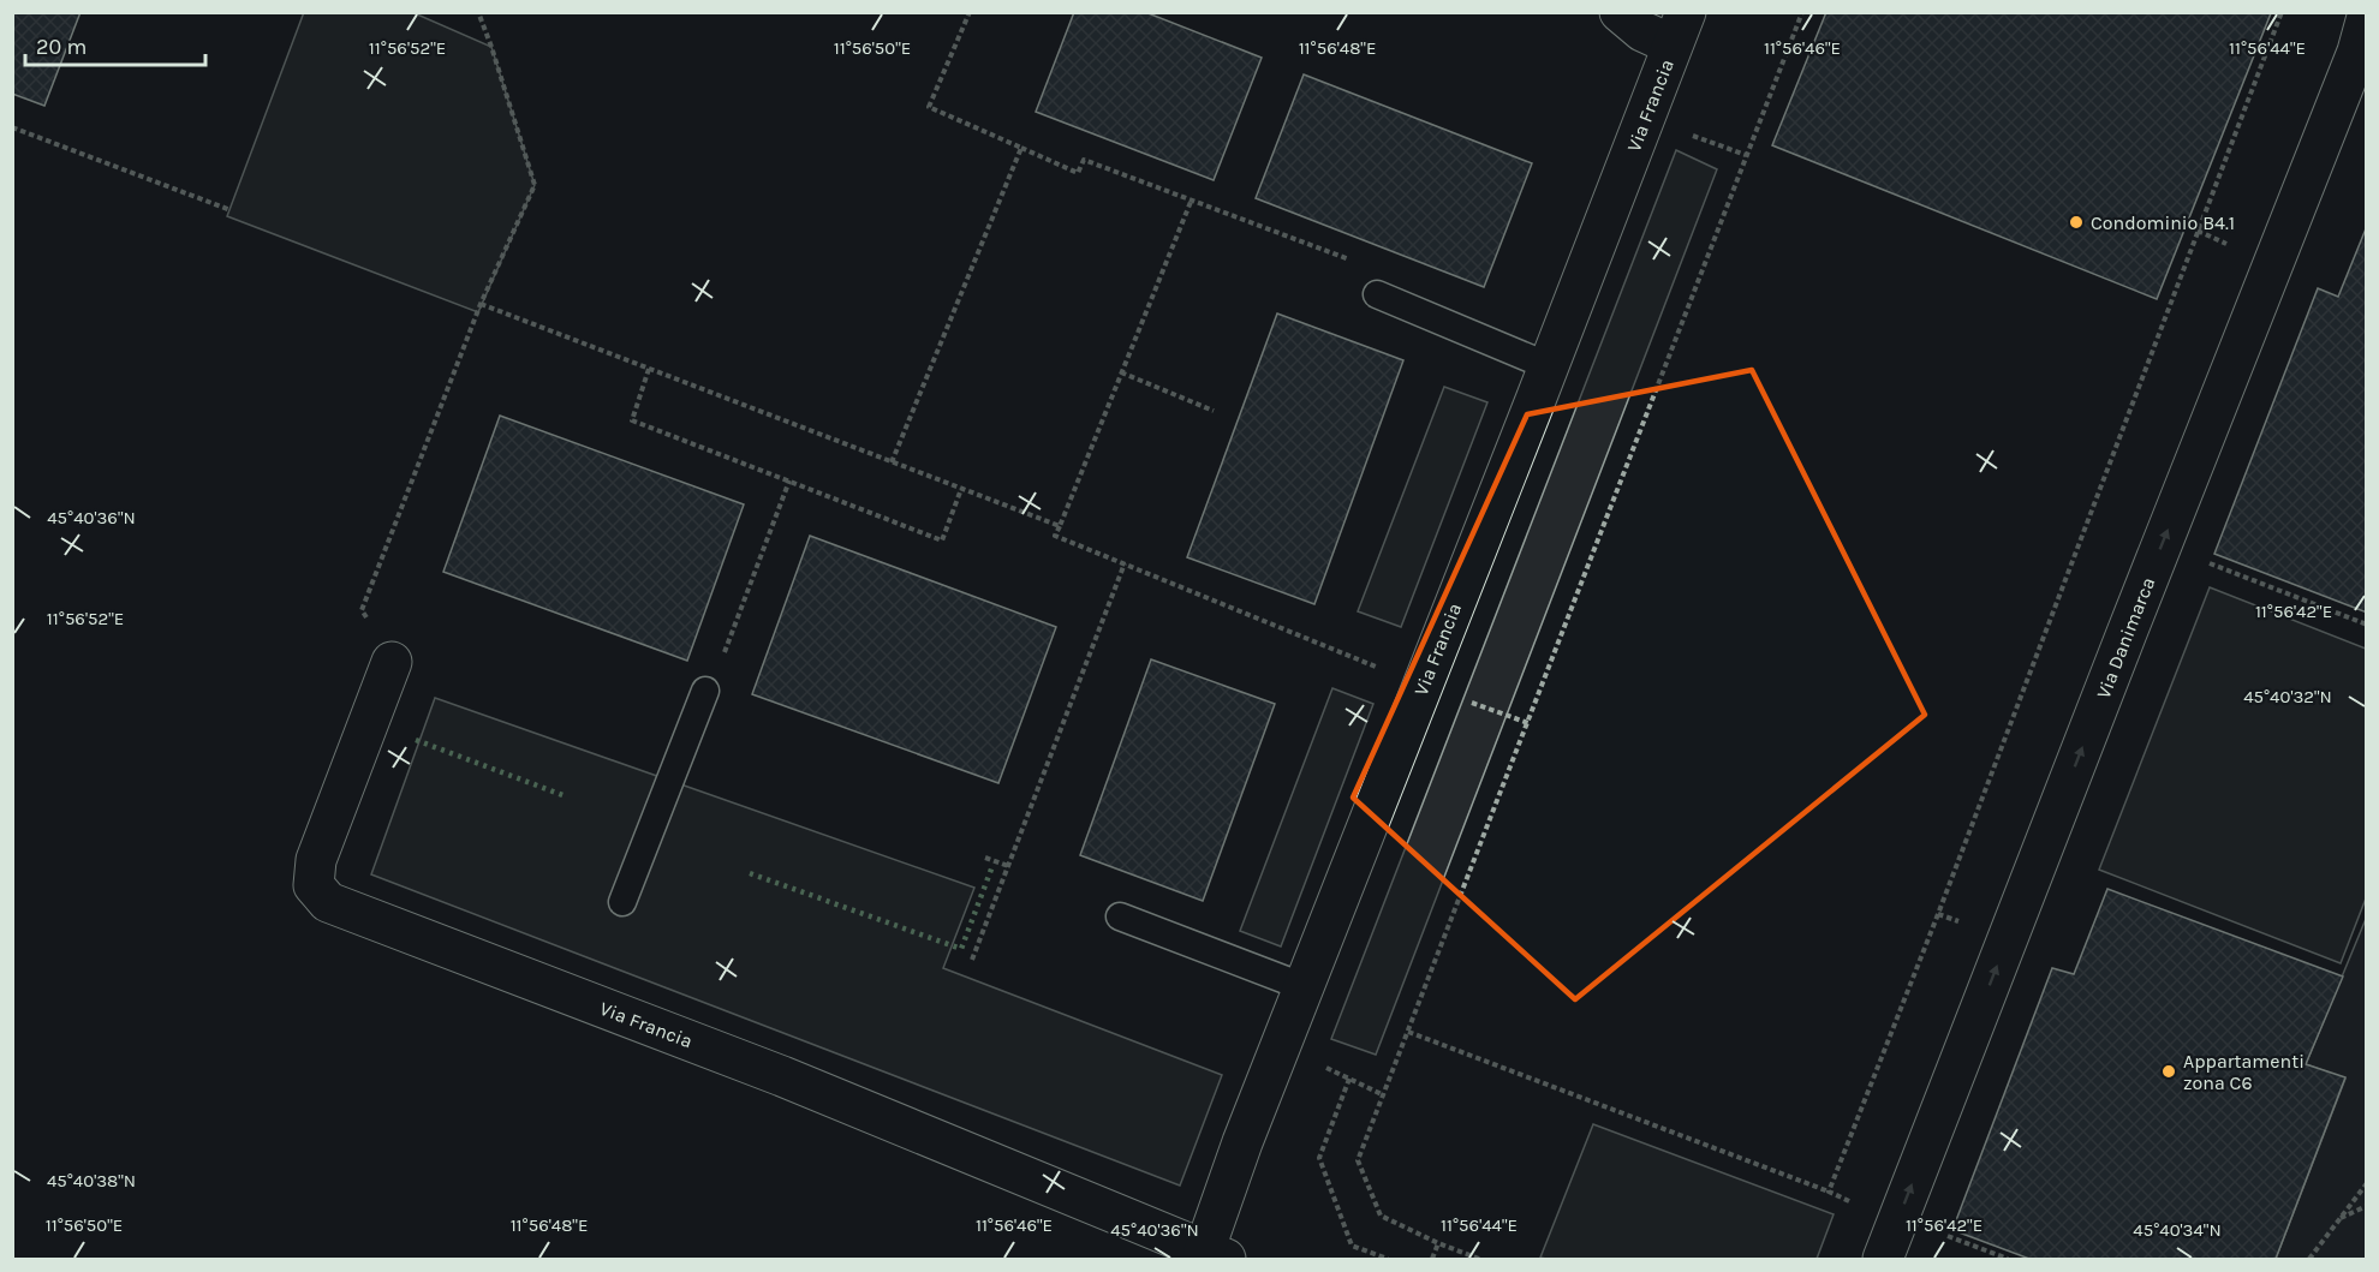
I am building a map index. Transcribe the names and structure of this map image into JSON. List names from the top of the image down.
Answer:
{
  "streets": {
    "street": ["Via Francia", "Via Danimarca"]
  },
  "one_way": ["Via Danimarca"],
  "places": ["Condominio B4.1", "Appartamenti zona C6"],
  "scale_bar": "20 m",
  "coordinates": [
    "11°56'52\"E",
    "11°56'50\"E",
    "11°56'48\"E",
    "11°56'46\"E",
    "11°56'44\"E",
    "45°40'36\"N",
    "11°56'42\"E",
    "45°40'32\"N",
    "45°40'38\"N",
    "45°40'34\"N"
  ]
}
